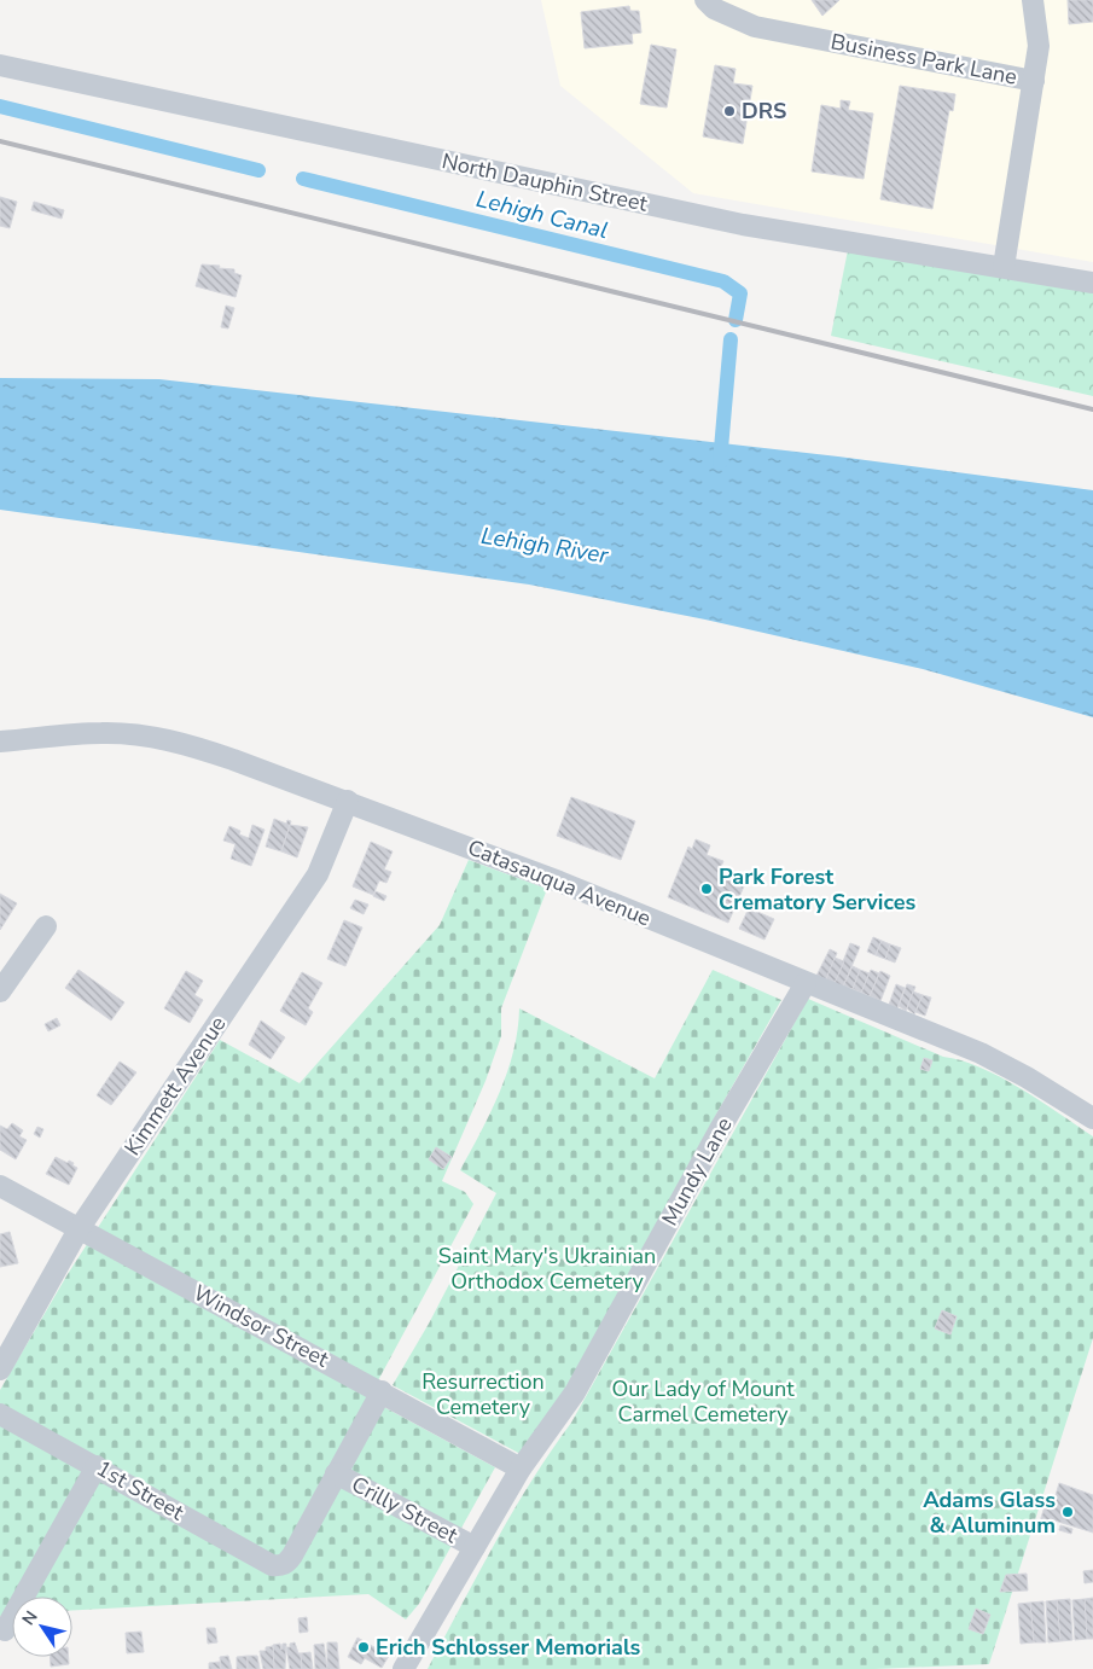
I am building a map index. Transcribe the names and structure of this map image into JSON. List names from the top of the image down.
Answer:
{
  "streets": {
    "street": [
      "Business Park Lane",
      "North Dauphin Street",
      "Catasauqua Avenue",
      "Kimmett Avenue",
      "Mundy Lane",
      "Windsor Street",
      "1st Street",
      "Crilly Street"
    ]
  },
  "crossings": [
    ["Business Park Lane", "North Dauphin Street"],
    ["Catasauqua Avenue", "Kimmett Avenue"],
    ["Catasauqua Avenue", "Mundy Lane"],
    ["Kimmett Avenue", "Windsor Street"],
    ["Mundy Lane", "Windsor Street"],
    ["Mundy Lane", "Crilly Street"],
    ["Windsor Street", "Crilly Street"],
    ["1st Street", "Crilly Street"]
  ],
  "water": ["Lehigh Canal", "Lehigh River"],
  "parks": ["Saint Mary's Ukrainian Orthodox Cemetery", "Resurrection Cemetery", "Our Lady of Mount Carmel Cemetery"],
  "places": [
    "DRS",
    "Park Forest Crematory Services",
    "Adams Glass & Aluminum",
    "Erich Schlosser Memorials"
  ],
  "north": "top left"
}
